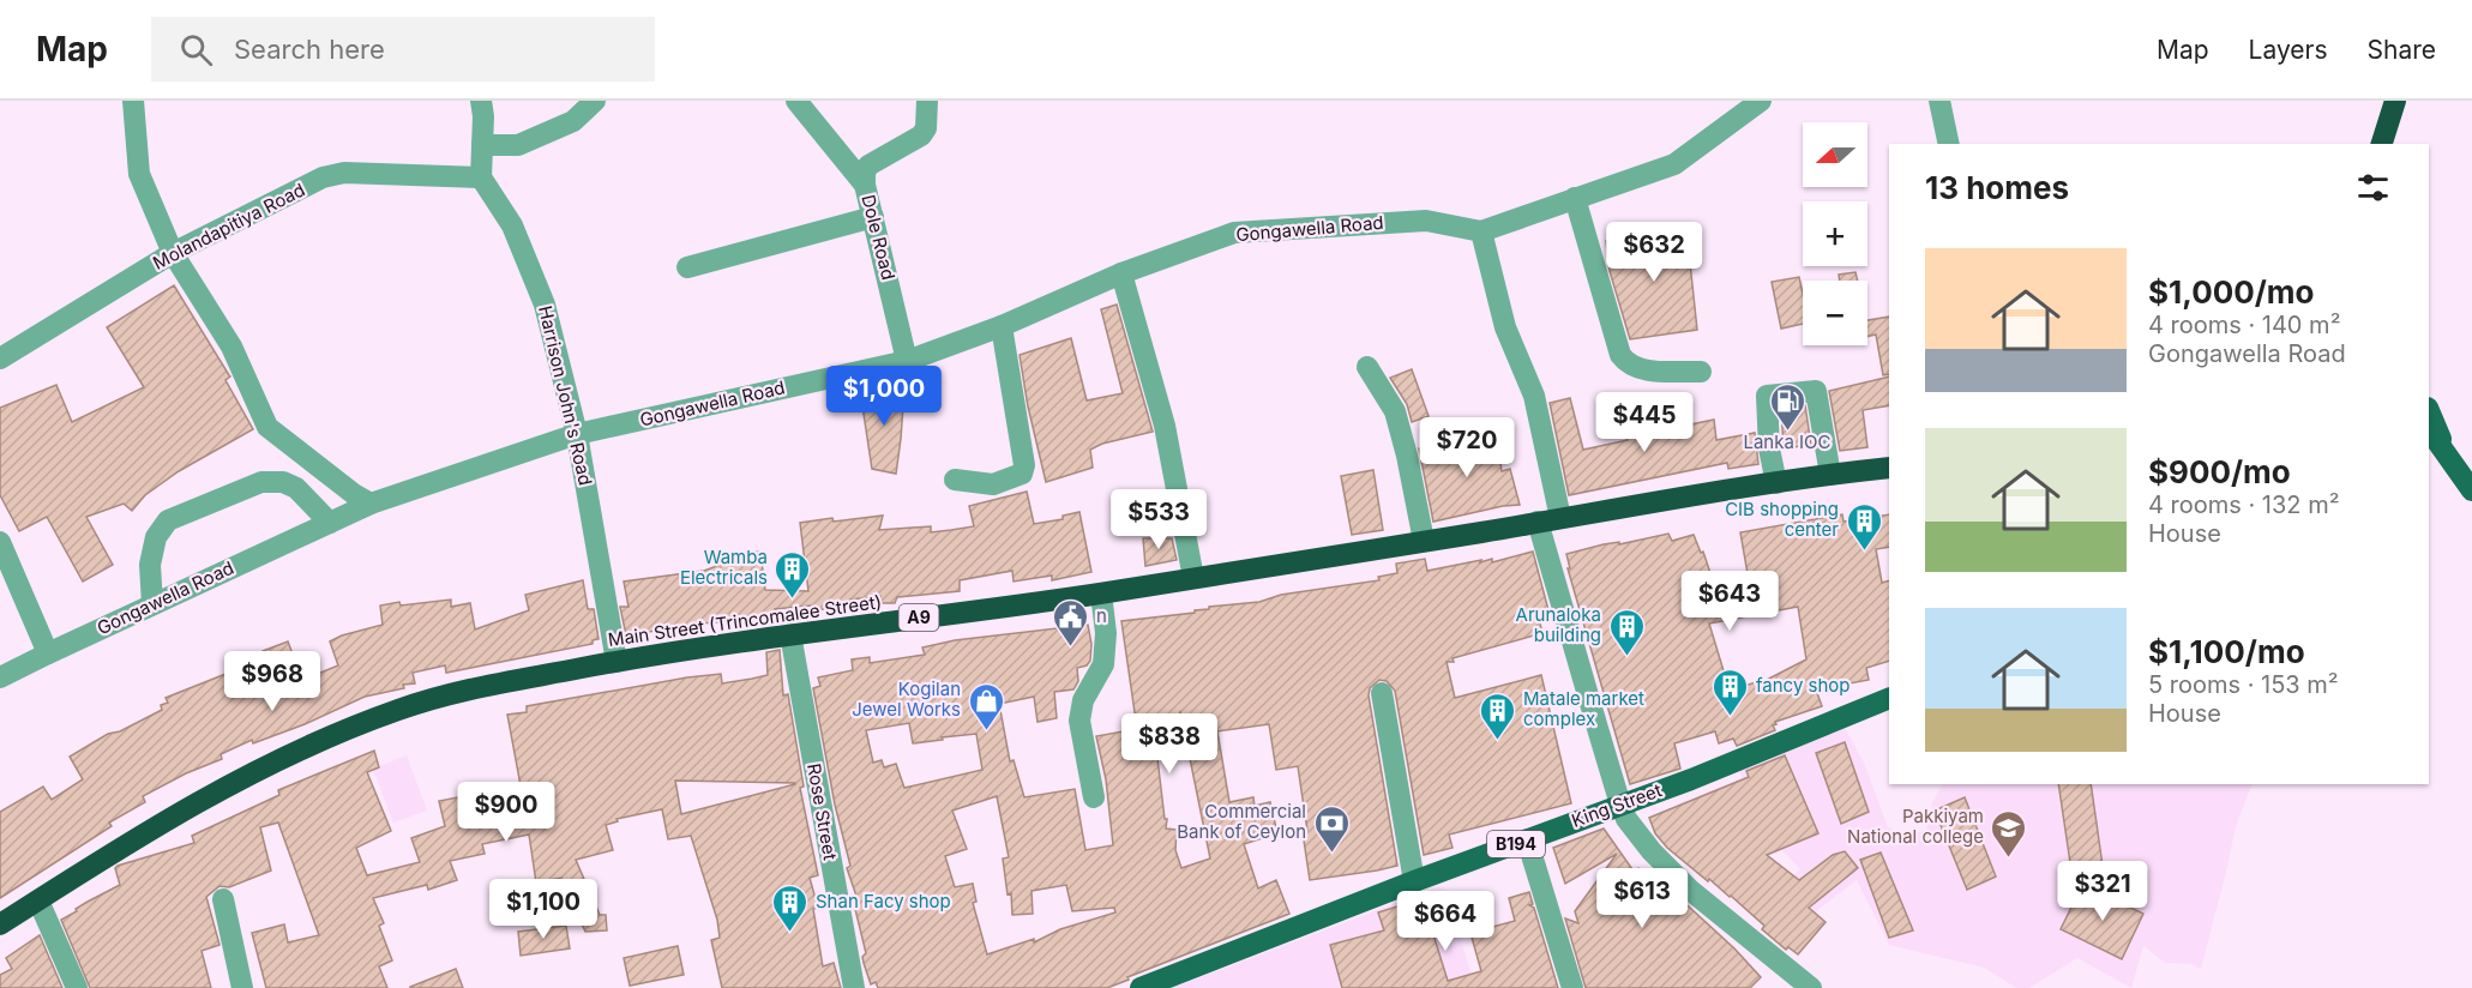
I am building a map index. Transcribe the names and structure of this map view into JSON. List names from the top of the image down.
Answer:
{
  "streets": {
    "highway": ["A9", "Main Street (Trincomalee Street)"],
    "main road": ["King Street", "B194"],
    "street": [
      "Molandapitiya Road",
      "Gongawella Road",
      "Dole Road",
      "Harrison John's Road",
      "Rose Street"
    ]
  },
  "crossings": [
    ["Molandapitiya Road", "Harrison John's Road"],
    ["Gongawella Road", "Dole Road"],
    ["Gongawella Road", "Harrison John's Road"],
    ["Harrison John's Road", "Main Street (Trincomalee Street)"],
    ["Main Street (Trincomalee Street)", "Rose Street"]
  ],
  "places": {
    "fuel station": ["Lanka IOC"],
    "building": [
      "CIB shopping center",
      "Wamba Electricals",
      "Arunaloka building",
      "fancy shop",
      "Matale market complex",
      "Shan Facy shop"
    ],
    "public building": ["n"],
    "shop": ["Kogilan Jewel Works"],
    "bank": ["Commercial Bank of Ceylon"],
    "school or university": ["Pakkiyam National college"]
  },
  "north": "left",
  "page": {
    "header": "Map",
    "search": "Search here",
    "nav": ["Map", "Layers", "Share"],
    "map_buttons": ["+", "−"],
    "heading": "13 homes",
    "price": [
      "$632",
      "$1,000",
      "$445",
      "$720",
      "$533",
      "$643",
      "$968",
      "$838",
      "$900",
      "$321",
      "$613",
      "$1,100",
      "$664"
    ],
    "list": [
      {
        "name": "$1,000/mo",
        "note": "4 rooms · 140 m² · Gongawella Road"
      },
      {
        "name": "$900/mo",
        "note": "4 rooms · 132 m² · House"
      },
      {
        "name": "$1,100/mo",
        "note": "5 rooms · 153 m² · House"
      }
    ]
  }
}
